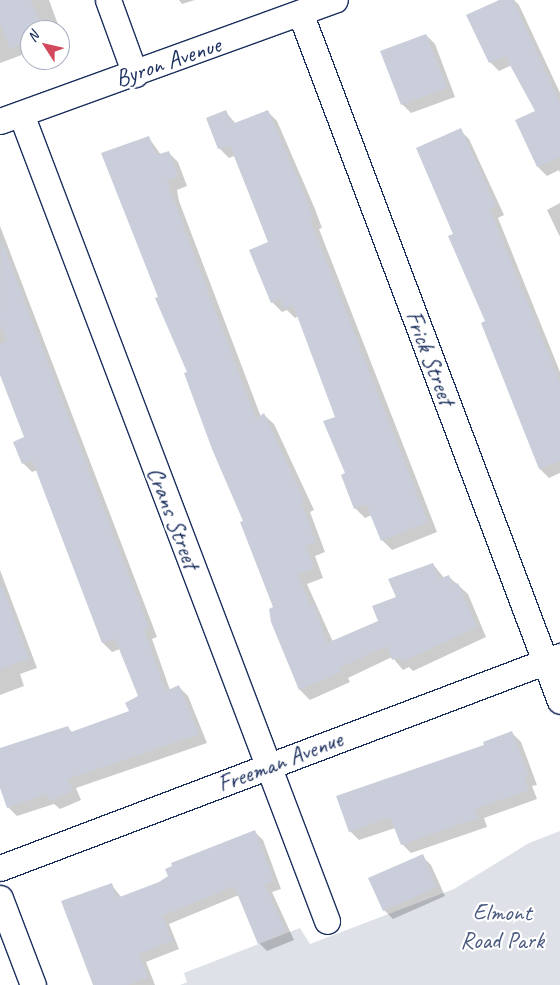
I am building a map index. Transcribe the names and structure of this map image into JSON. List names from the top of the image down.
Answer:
{
  "streets": {
    "street": [
      "Byron Avenue",
      "Frick Street",
      "Crans Street",
      "Freeman Avenue"
    ]
  },
  "crossings": [
    ["Byron Avenue", "Frick Street"],
    ["Byron Avenue", "Crans Street"],
    ["Frick Street", "Freeman Avenue"],
    ["Crans Street", "Freeman Avenue"]
  ],
  "parks": ["Elmont Road Park"],
  "north": "top left"
}
